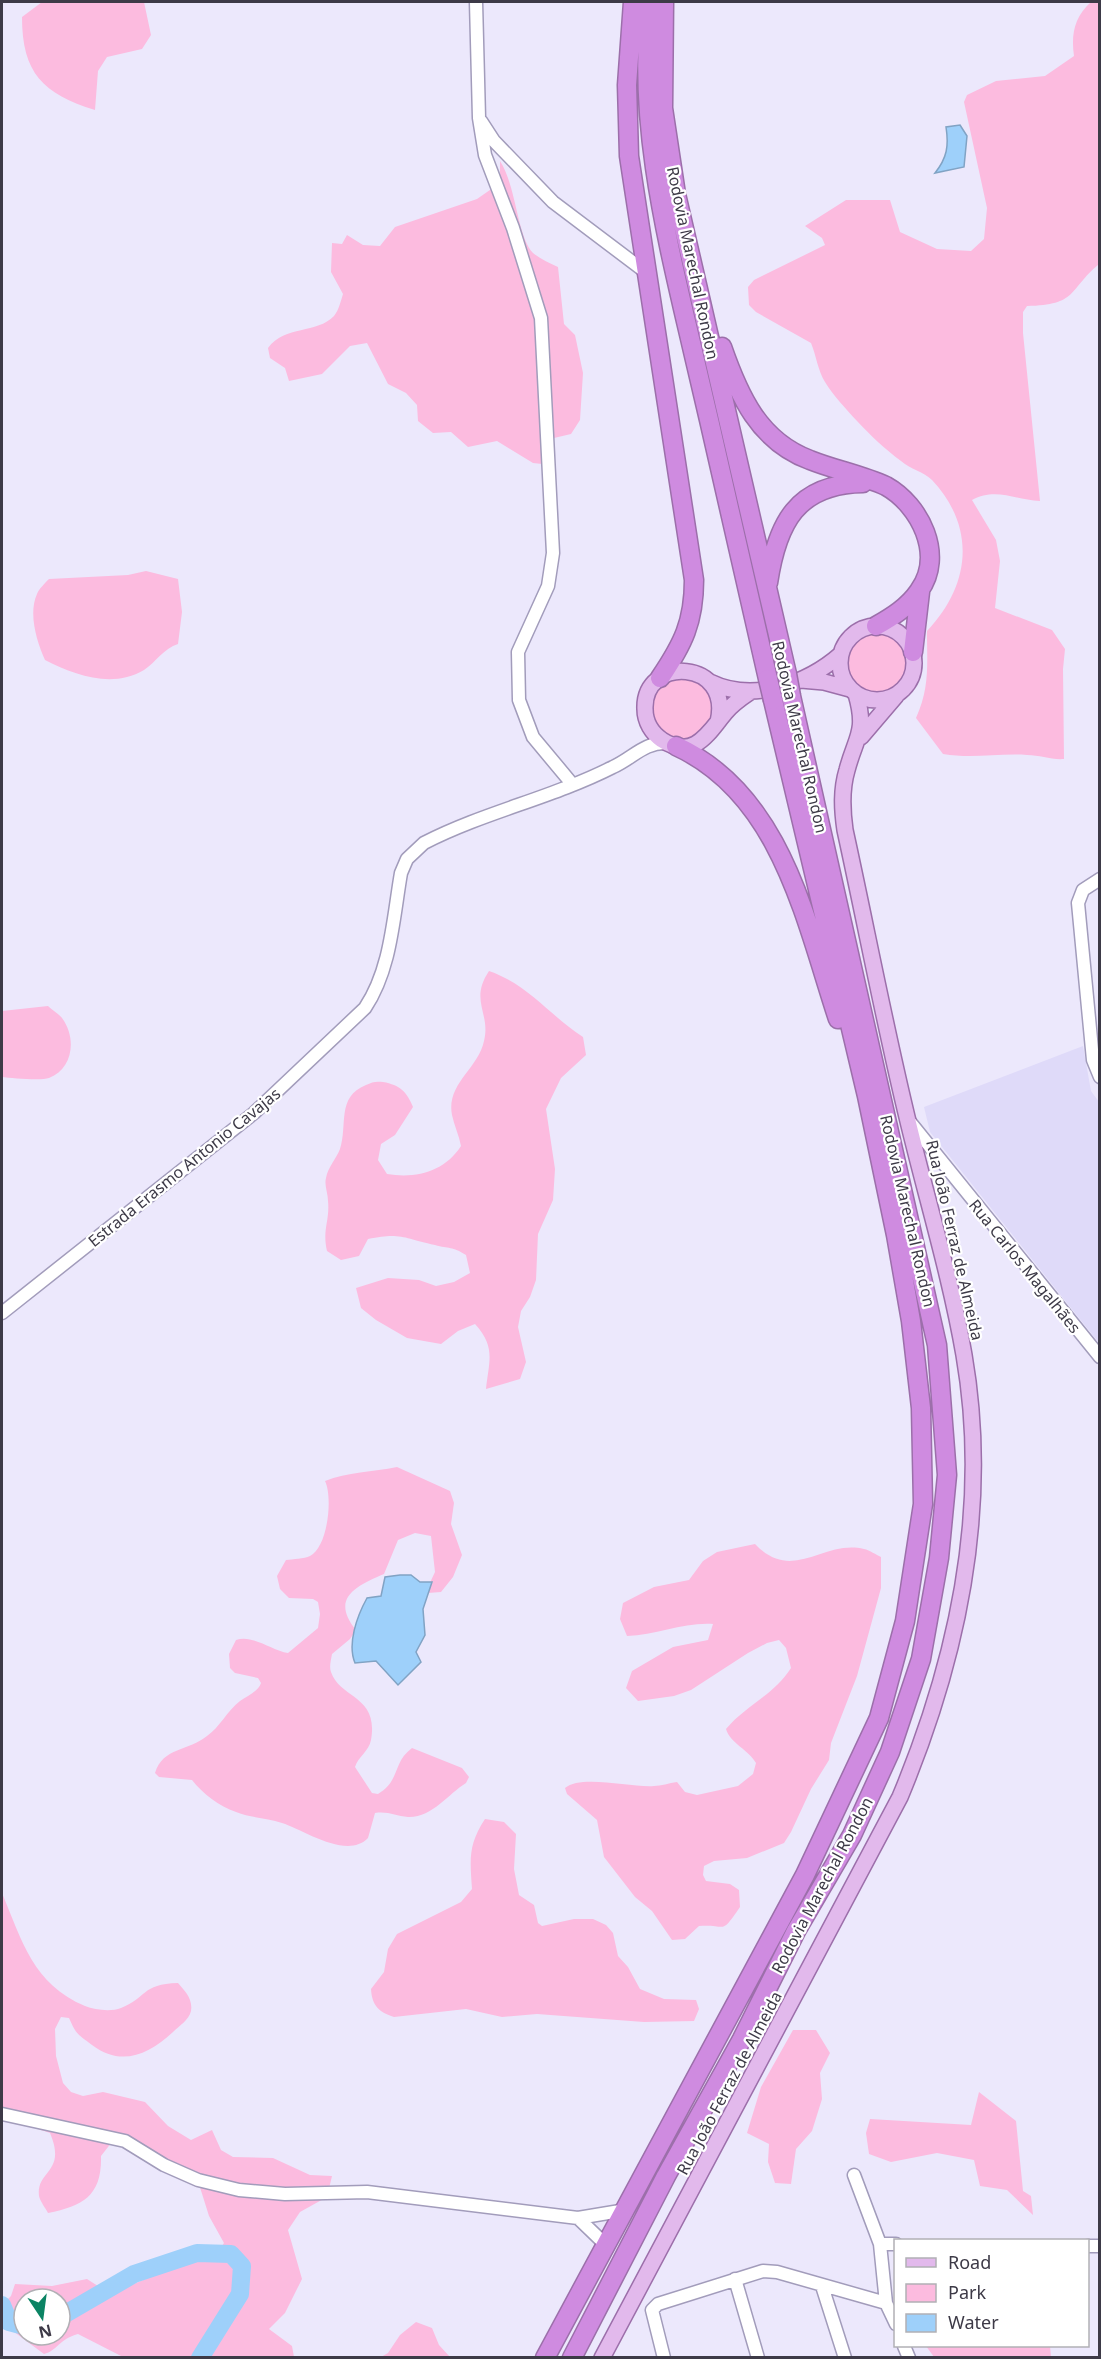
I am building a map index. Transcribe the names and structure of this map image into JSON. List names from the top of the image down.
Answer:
{
  "streets": {
    "highway": ["Rodovia Marechal Rondon"],
    "main road": ["Rua João Ferraz de Almeida"],
    "street": ["Estrada Erasmo Antonio Cavajas", "Rua Carlos Magalhães"]
  },
  "crossings": [
    ["Rua João Ferraz de Almeida", "Rua Carlos Magalhães"]
  ],
  "legend": ["Road", "Park", "Water"],
  "north": "bottom"
}
